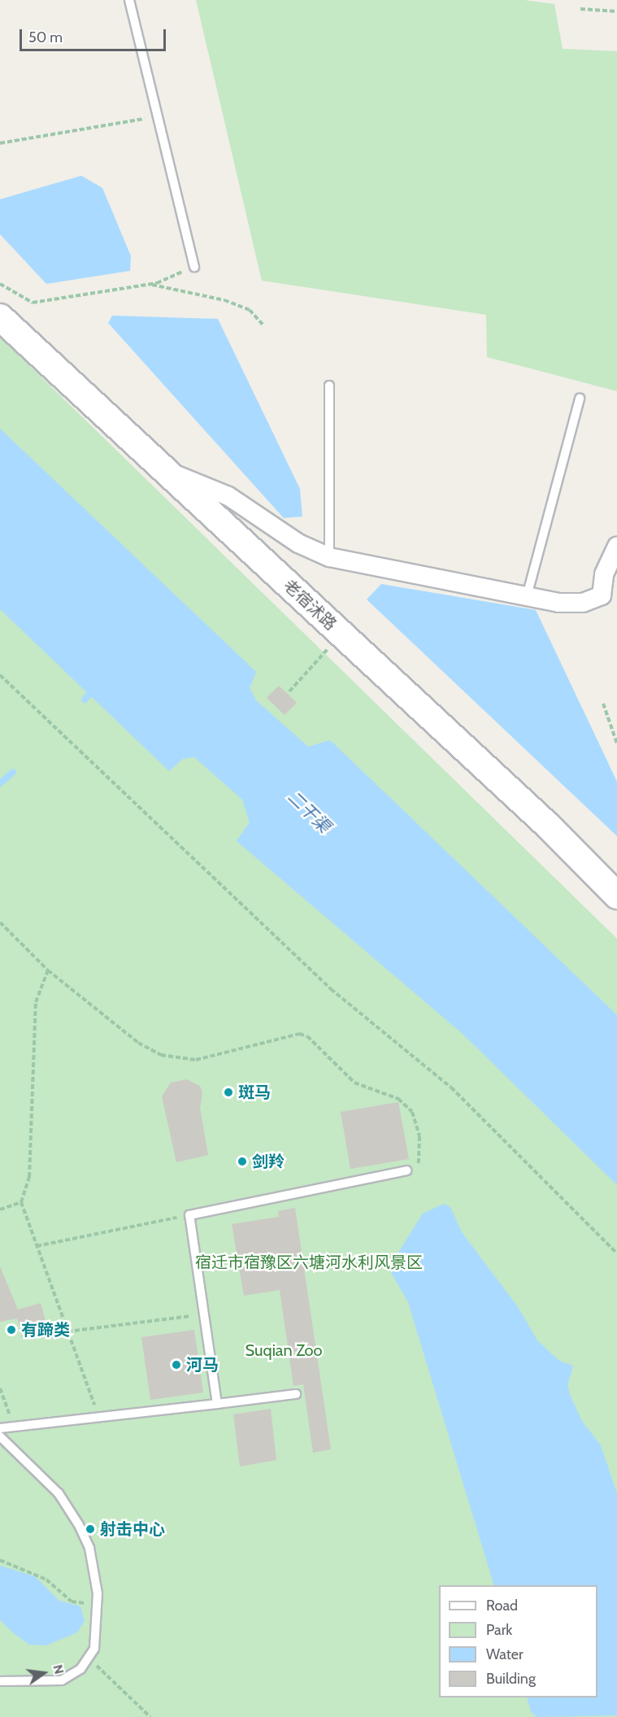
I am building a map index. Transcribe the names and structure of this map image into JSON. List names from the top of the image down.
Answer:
{
  "streets": {
    "main road": ["老宿沭路"]
  },
  "water": ["二干渠"],
  "parks": ["宿迁市宿豫区六塘河水利风景区", "Suqian Zoo"],
  "places": [
    "斑马",
    "剑羚",
    "有蹄类",
    "河马",
    "射击中心"
  ],
  "legend": [
    "Road",
    "Park",
    "Water",
    "Building"
  ],
  "scale_bar": "50 m",
  "north": "right"
}
